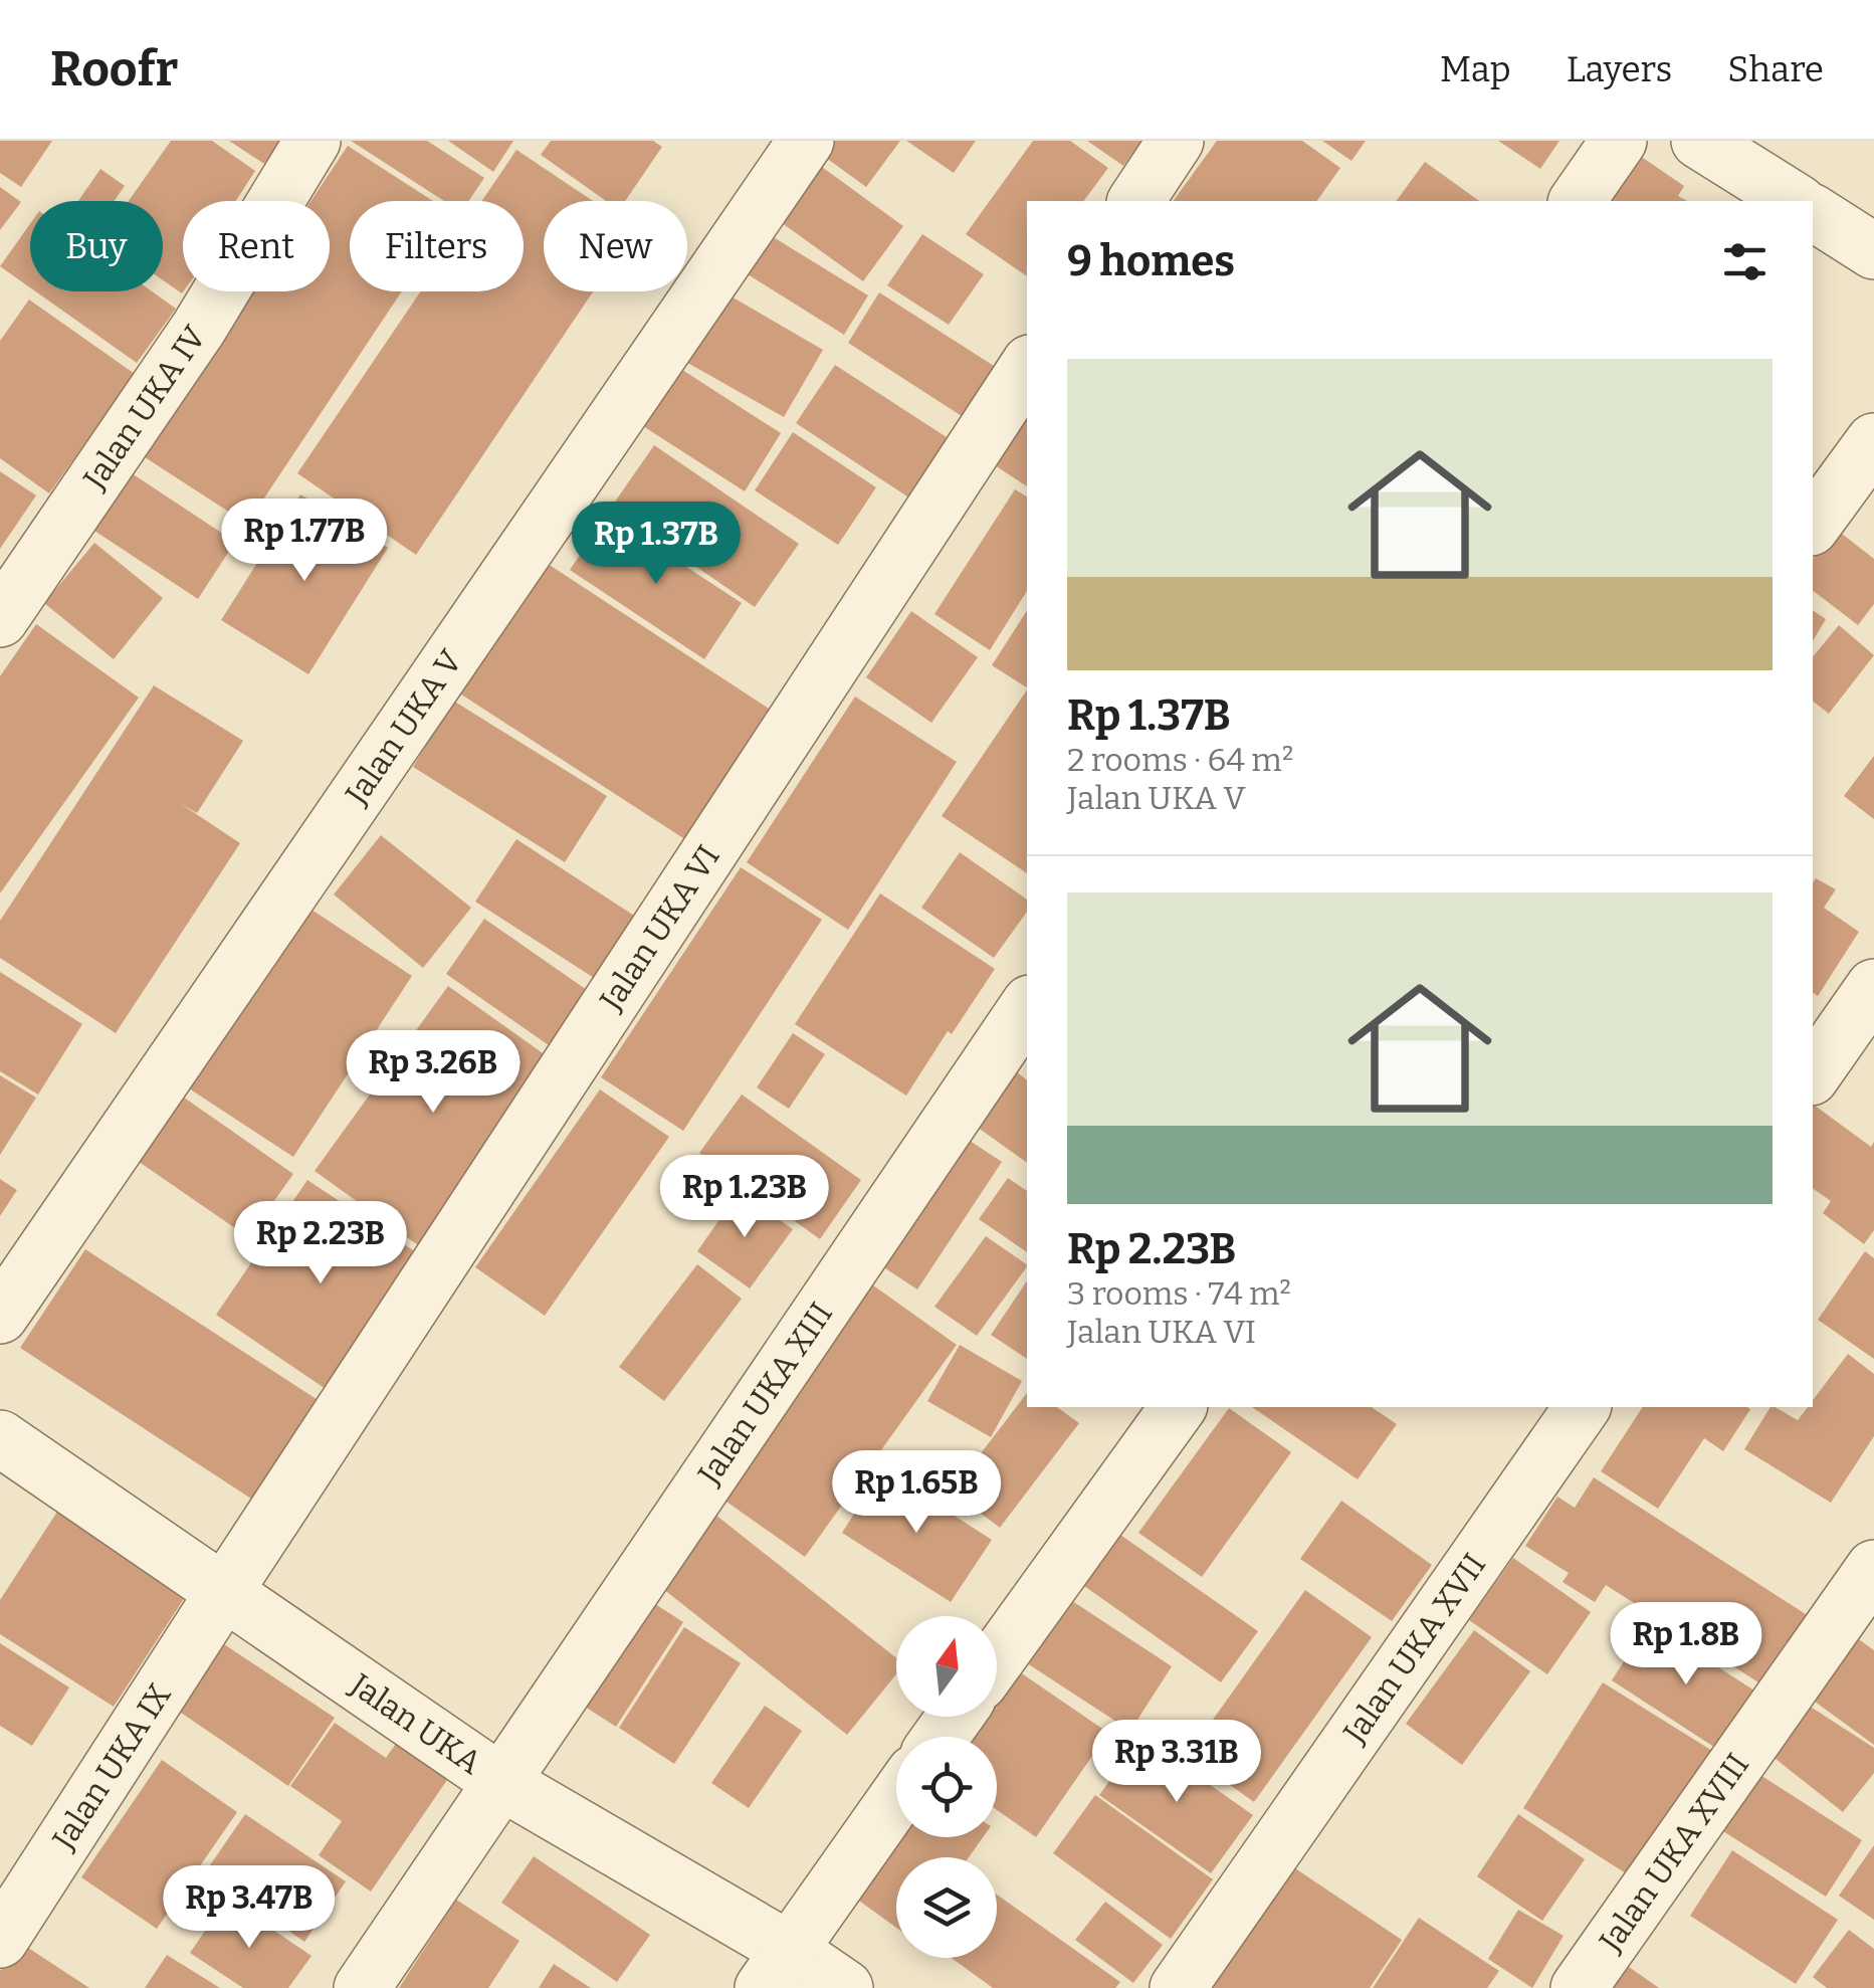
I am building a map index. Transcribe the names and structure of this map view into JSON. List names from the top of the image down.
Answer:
{
  "streets": {
    "street": [
      "Jalan UKA IV",
      "Jalan UKA V",
      "Jalan UKA VI",
      "Jalan UKA XIII",
      "Jalan UKA XVII",
      "Jalan UKA",
      "Jalan UKA IX",
      "Jalan UKA XVIII"
    ]
  },
  "crossings": [
    ["Jalan UKA VI", "Jalan UKA"],
    ["Jalan UKA VI", "Jalan UKA IX"],
    ["Jalan UKA XIII", "Jalan UKA"],
    ["Jalan UKA", "Jalan UKA IX"]
  ],
  "north": "top",
  "page": {
    "header": "Roofr",
    "nav": ["Map", "Layers", "Share"],
    "chip": [
      "Buy",
      "Rent",
      "Filters",
      "New"
    ],
    "heading": "9 homes",
    "list": [
      {
        "name": "Rp 1.37B",
        "note": "2 rooms · 64 m² · Jalan UKA V"
      },
      {
        "name": "Rp 2.23B",
        "note": "3 rooms · 74 m² · Jalan UKA VI"
      }
    ],
    "price": [
      "Rp 1.77B",
      "Rp 1.37B",
      "Rp 3.26B",
      "Rp 1.23B",
      "Rp 2.23B",
      "Rp 1.65B",
      "Rp 1.8B",
      "Rp 3.31B",
      "Rp 3.47B"
    ]
  }
}
